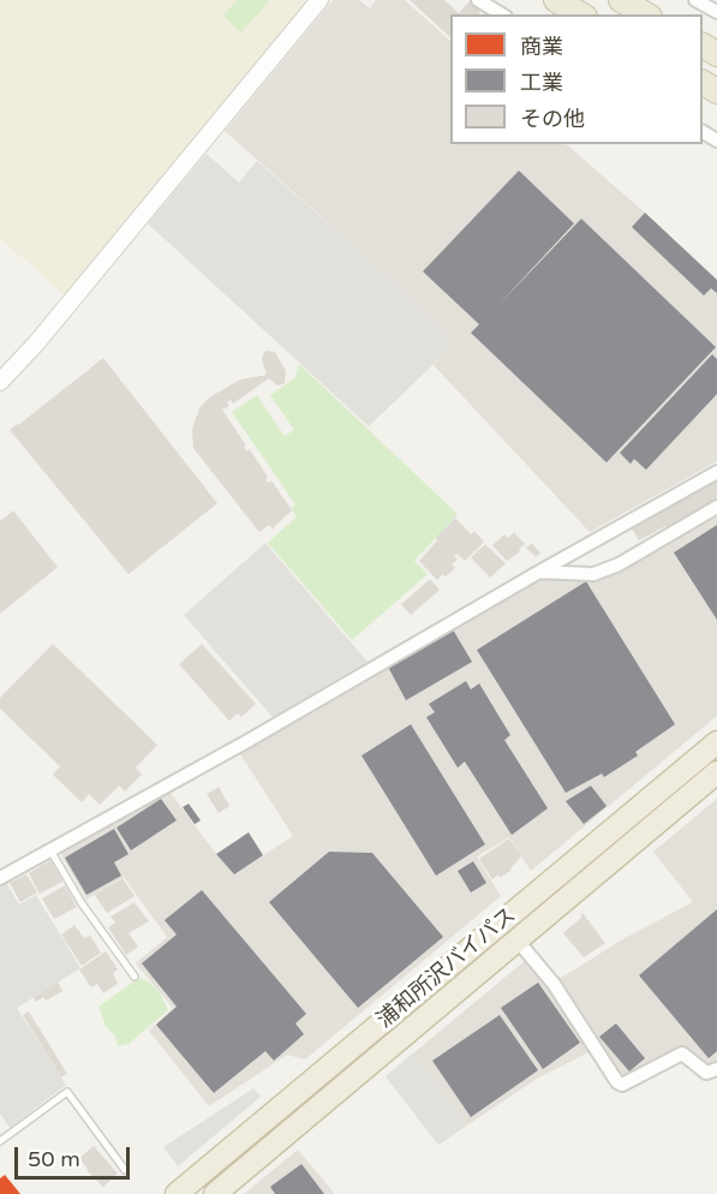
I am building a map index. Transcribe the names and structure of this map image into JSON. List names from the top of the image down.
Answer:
{
  "streets": {
    "highway": ["浦和所沢バイパス"]
  },
  "legend": ["商業", "工業", "その他"],
  "scale_bar": "50 m"
}
